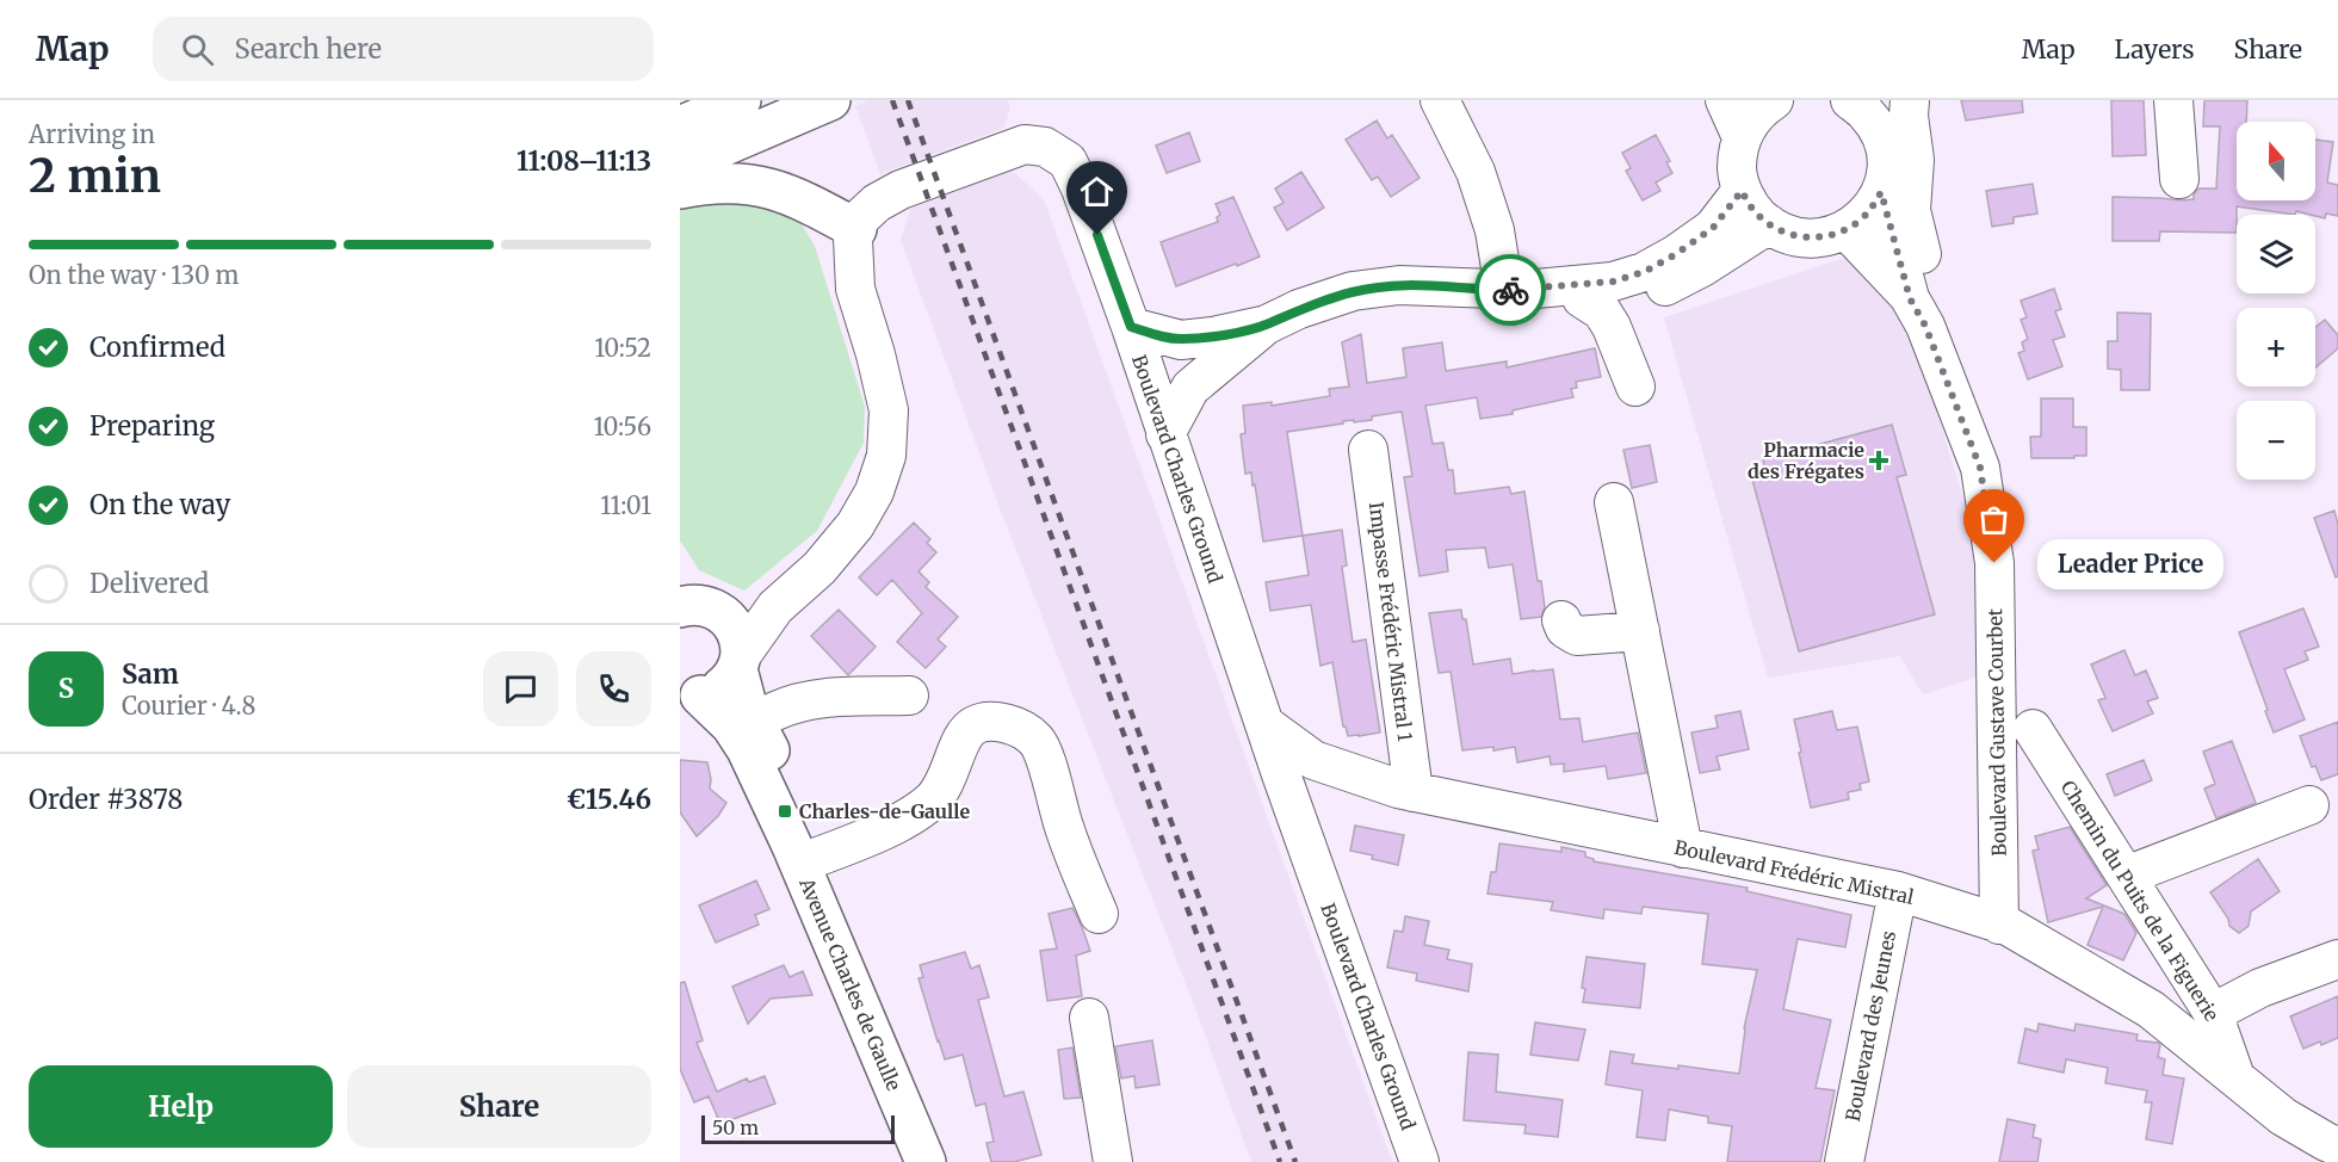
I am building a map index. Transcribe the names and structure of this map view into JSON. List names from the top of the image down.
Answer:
{
  "streets": {
    "main road": ["Avenue Charles de Gaulle"],
    "street": [
      "Boulevard Charles Ground",
      "Impasse Frédéric Mistral 1",
      "Boulevard Gustave Courbet",
      "Boulevard Frédéric Mistral",
      "Chemin du Puits de la Figuerie",
      "Boulevard des Jeunes"
    ]
  },
  "crossings": [
    ["Boulevard Charles Ground", "Boulevard Frédéric Mistral"],
    ["Impasse Frédéric Mistral 1", "Boulevard Frédéric Mistral"],
    ["Boulevard Gustave Courbet", "Boulevard Frédéric Mistral"],
    ["Boulevard Frédéric Mistral", "Chemin du Puits de la Figuerie"],
    ["Boulevard Frédéric Mistral", "Boulevard des Jeunes"]
  ],
  "places": {
    "health": ["Pharmacie des Frégates"],
    "other": ["Leader Price"],
    "transit": ["Charles-de-Gaulle"]
  },
  "scale_bar": "50 m",
  "north": "top",
  "page": {
    "header": "Map",
    "search": "Search here",
    "nav": ["Map", "Layers", "Share"],
    "heading": ["2 min", "Arriving in", "11:08–11:13"],
    "panel": [
      "Sam",
      "Courier · 4.8",
      "Order #3878",
      "€15.46"
    ],
    "map_buttons": ["+", "−"],
    "bar": "On the way · 130 m",
    "list": [
      ["Confirmed", "10:52"],
      ["Preparing", "10:56"],
      ["On the way", "11:01"],
      "Delivered"
    ],
    "bubble": "Leader Price",
    "round": "S",
    "buttons": ["Help", "Share"],
    "scale": "50 m"
  }
}
